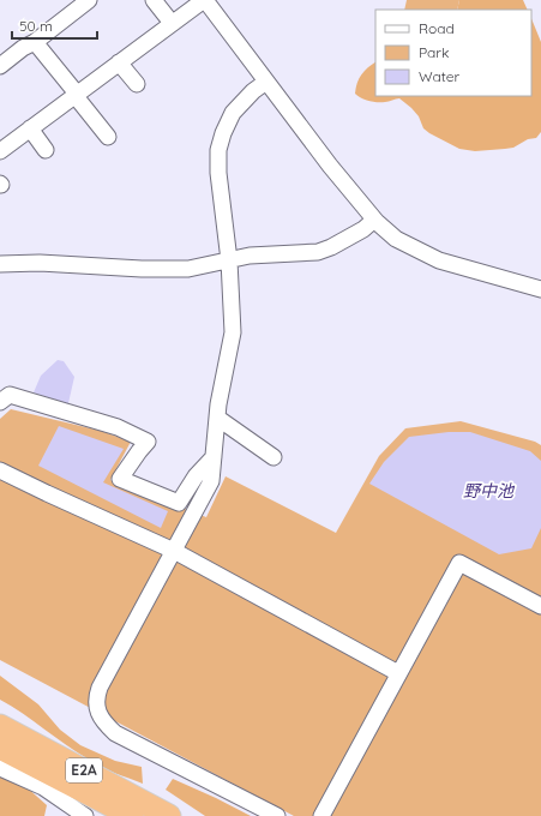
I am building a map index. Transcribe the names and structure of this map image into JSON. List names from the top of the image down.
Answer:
{
  "streets": {
    "highway": ["E2A"]
  },
  "water": ["野中池"],
  "legend": ["Road", "Park", "Water"],
  "scale_bar": "50 m"
}
